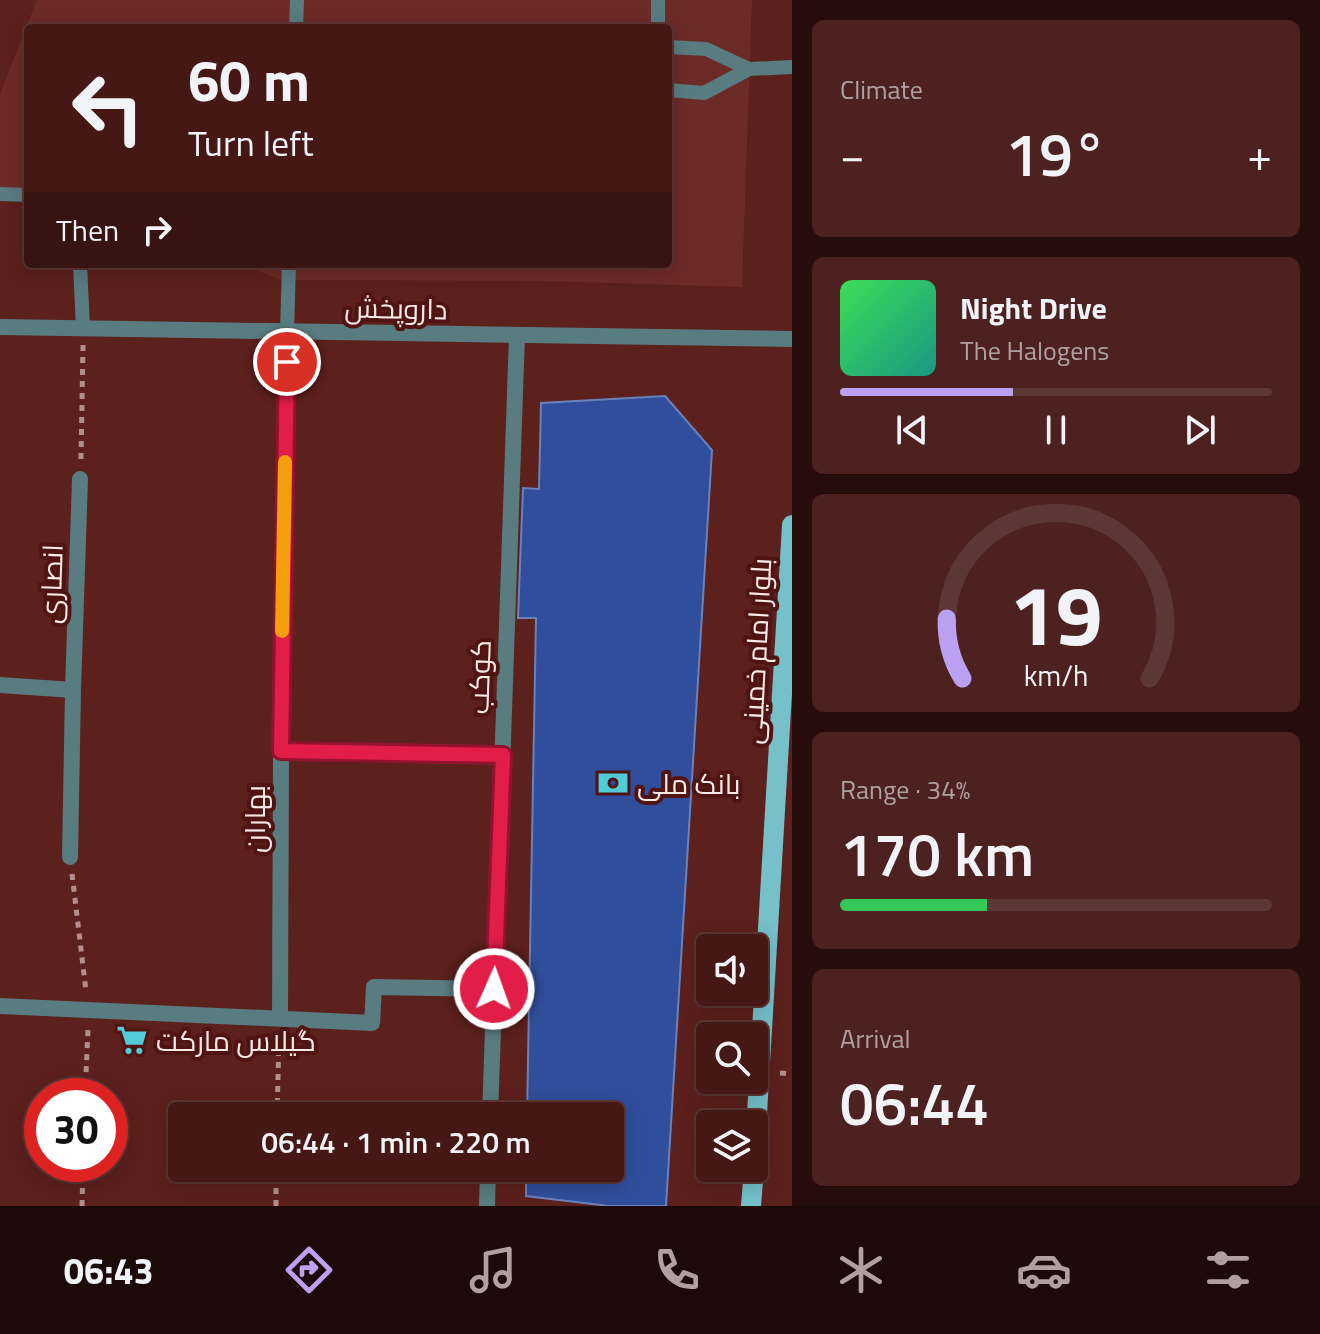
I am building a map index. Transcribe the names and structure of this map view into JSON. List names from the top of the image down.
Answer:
{
  "streets": {
    "main road": ["بلوار امام خمینی"],
    "street": [
      "داروپخش",
      "انصاری",
      "کوکب",
      "بهاران"
    ]
  },
  "crossings": [
    ["داروپخش", "کوکب"],
    ["داروپخش", "بهاران"]
  ],
  "places": {
    "bank": ["بانک ملی"],
    "supermarket": ["گیلاس مارکت"]
  },
  "page": {
    "tile": [
      "Climate",
      ["Range · 34%", "170 km"],
      ["Arrival", "06:44"]
    ],
    "turn": ["60 m", "Turn left"],
    "heat": ["−", "19°", "+"],
    "then": "Then",
    "song": ["Night Drive", "The Halogens"],
    "limit": "30",
    "trip": "06:44 · 1 min · 220 m",
    "tabs": "06:43",
    "gauge": ["19", "km/h"]
  }
}
